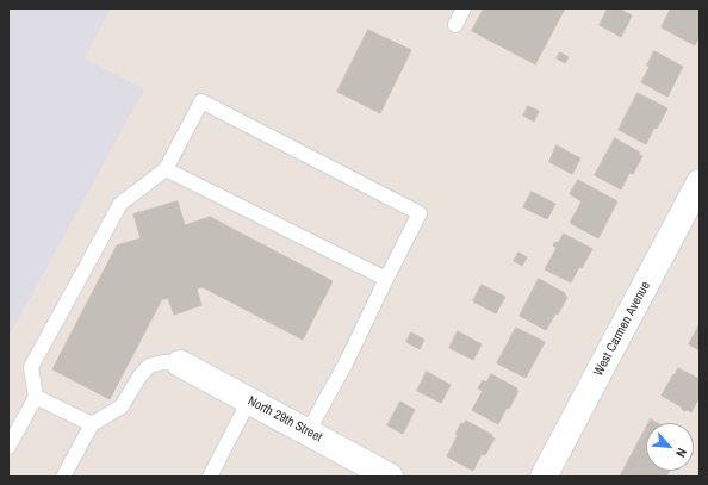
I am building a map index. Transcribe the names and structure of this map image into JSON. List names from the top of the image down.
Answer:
{
  "streets": {
    "street": ["West Carmen Avenue", "North 29th Street"]
  },
  "north": "bottom right"
}
